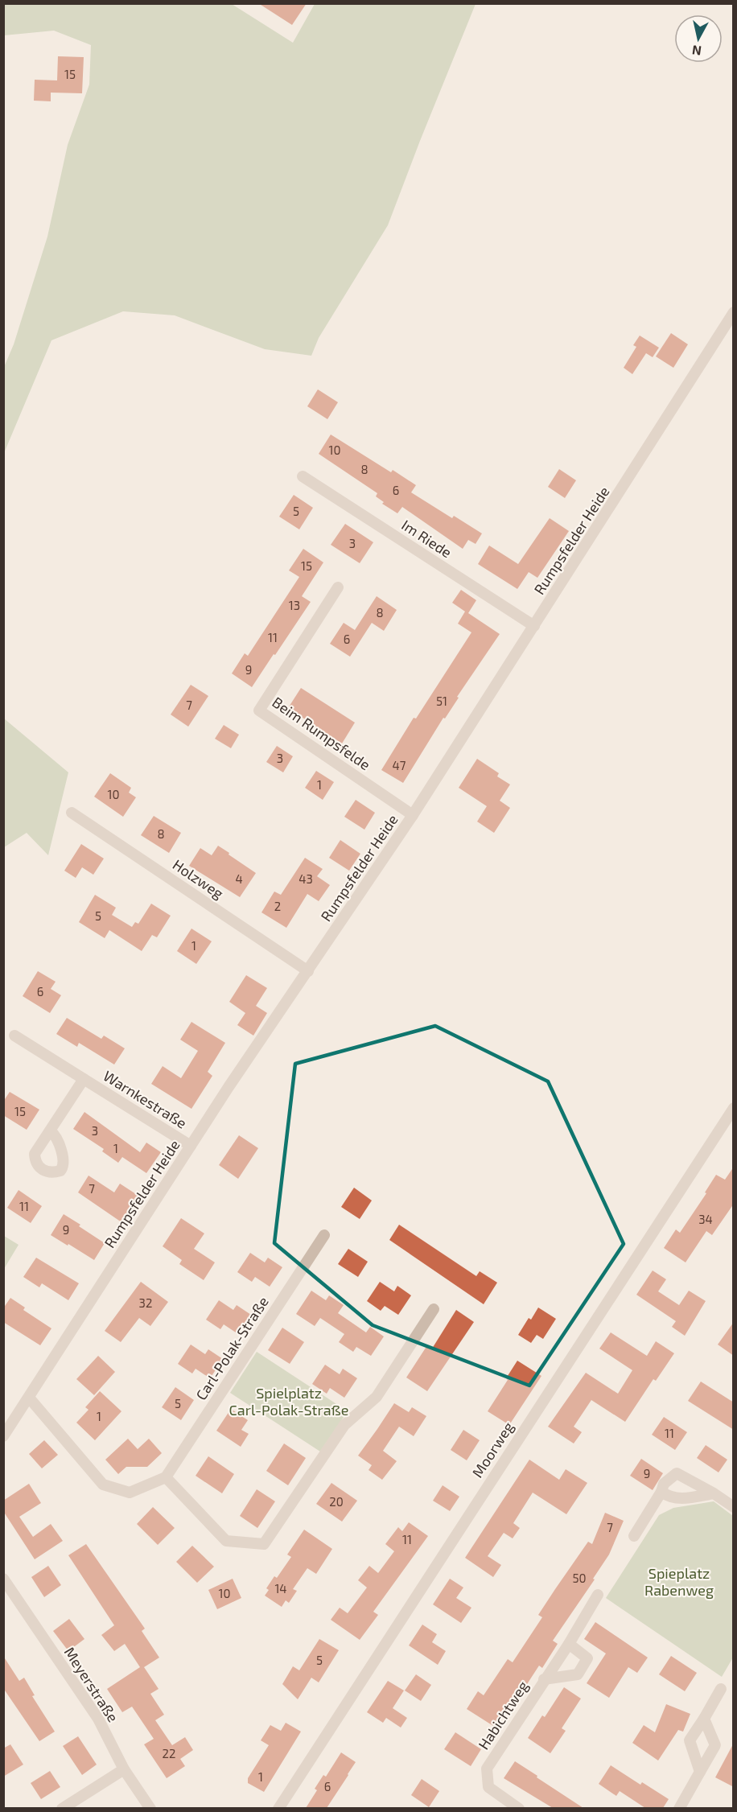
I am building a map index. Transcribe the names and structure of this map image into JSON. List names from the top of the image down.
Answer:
{
  "streets": {
    "street": [
      "Im Riede",
      "Rumpsfelder Heide",
      "Beim Rumpsfelde",
      "Holzweg",
      "Warnkestraße",
      "Carl-Polak-Straße",
      "Moorweg",
      "Meyerstraße",
      "Habichtweg"
    ]
  },
  "crossings": [
    ["Im Riede", "Rumpsfelder Heide"],
    ["Rumpsfelder Heide", "Beim Rumpsfelde"],
    ["Rumpsfelder Heide", "Holzweg"],
    ["Rumpsfelder Heide", "Warnkestraße"]
  ],
  "parks": ["Spielplatz Carl-Polak-Straße", "Spieplatz Rabenweg"],
  "house_numbers": [
    "15",
    "10",
    "8",
    "6",
    "5",
    "3",
    "15",
    "13",
    "8",
    "11",
    "6",
    "9",
    "51",
    "7",
    "3",
    "47",
    "1",
    "10",
    "8",
    "4",
    "43",
    "2",
    "5",
    "1",
    "6",
    "15",
    "3",
    "1",
    "7",
    "11",
    "34",
    "9",
    "32",
    "5",
    "1",
    "11",
    "9",
    "20",
    "7",
    "11",
    "50",
    "14",
    "10",
    "5",
    "22",
    "1",
    "6"
  ],
  "north": "bottom"
}
